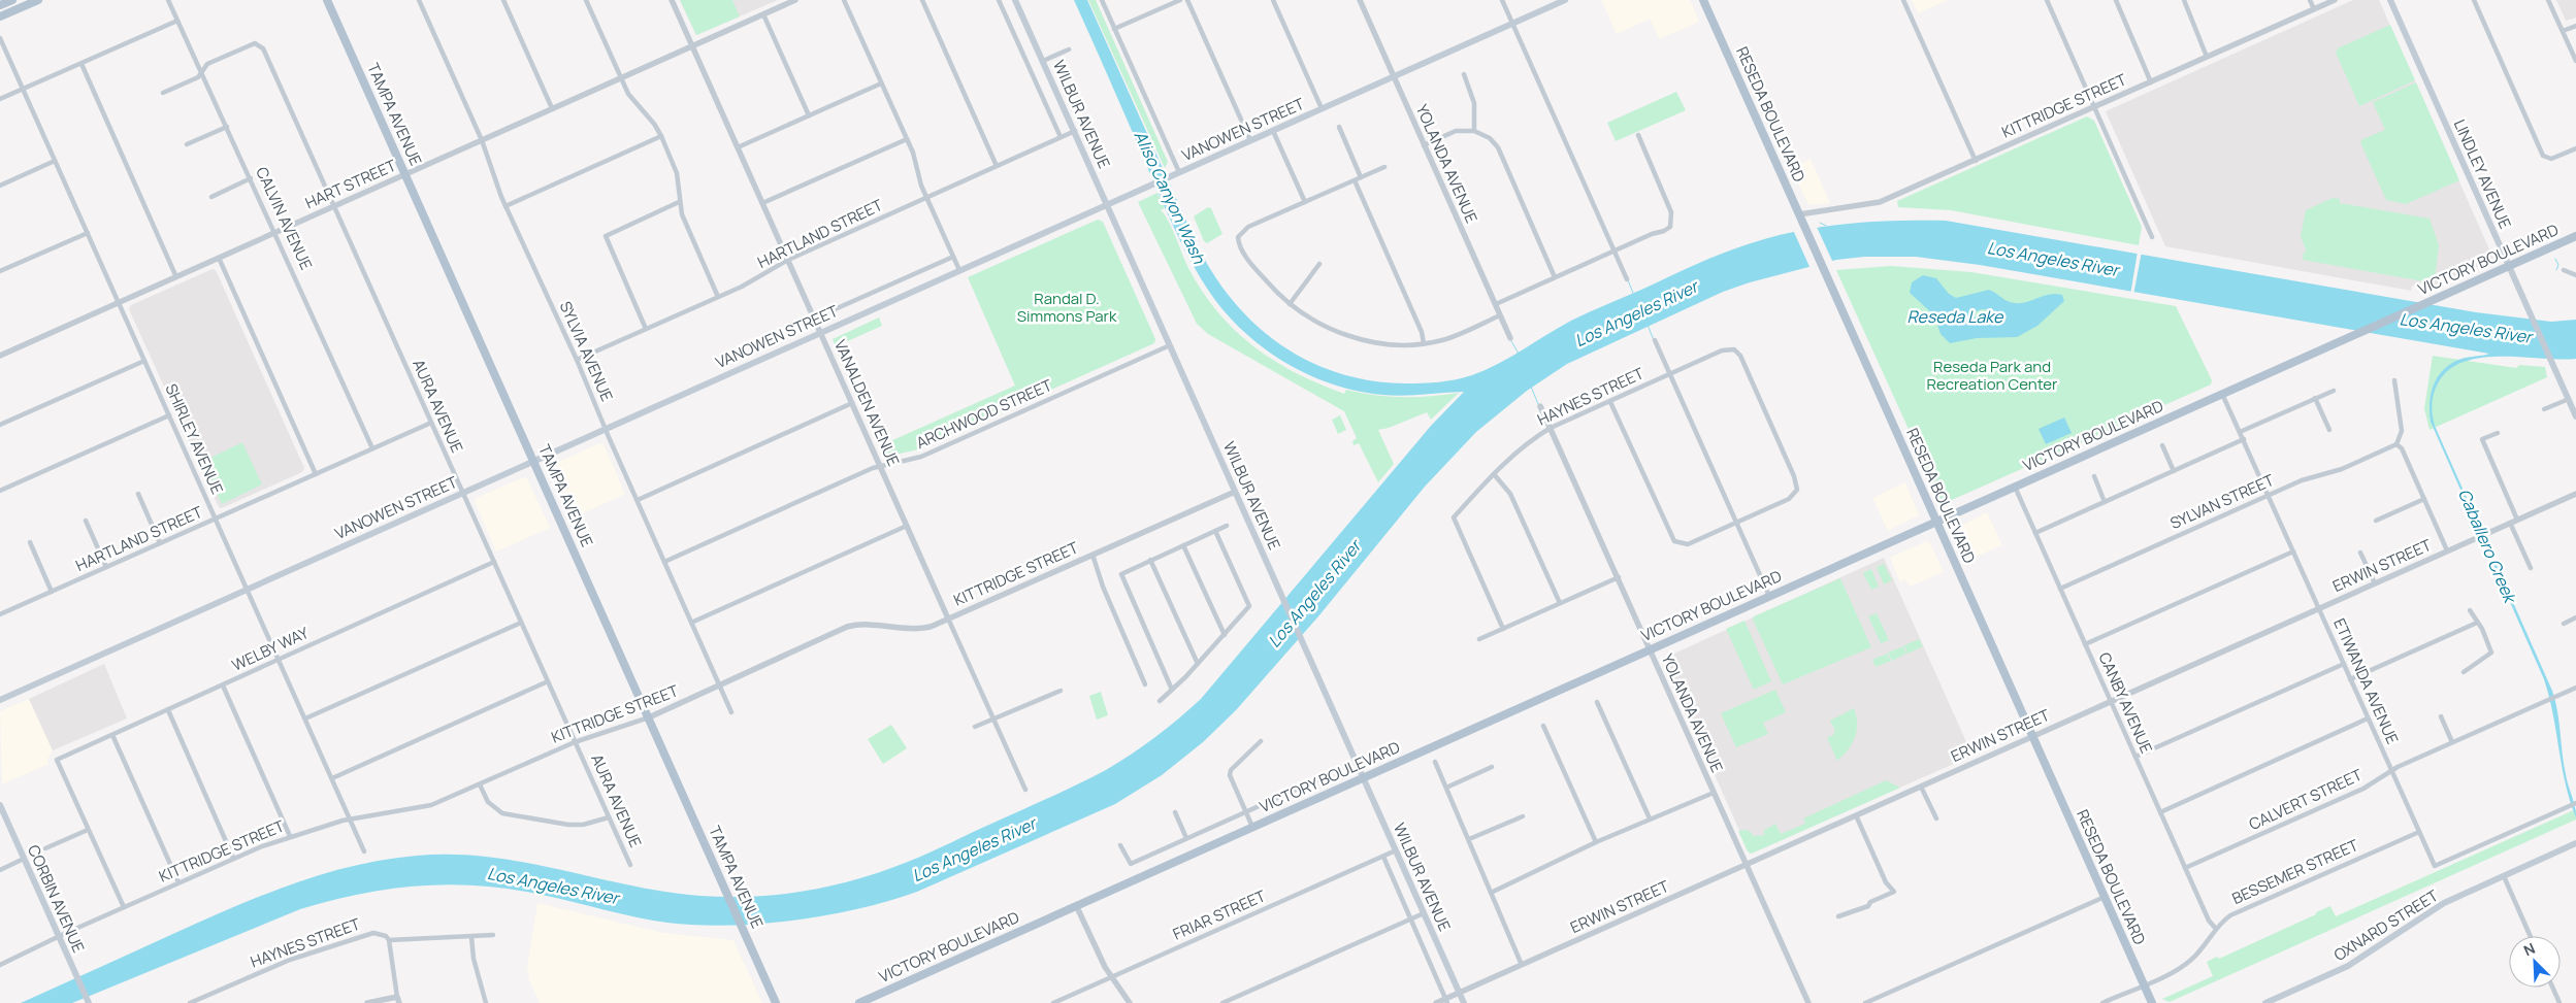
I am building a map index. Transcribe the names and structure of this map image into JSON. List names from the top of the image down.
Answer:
{
  "streets": {
    "main road": [
      "TAMPA AVENUE",
      "WILBUR AVENUE",
      "RESEDA BOULEVARD",
      "VANOWEN STREET",
      "LINDLEY AVENUE",
      "VICTORY BOULEVARD",
      "CORBIN AVENUE",
      "OXNARD STREET"
    ],
    "street": [
      "KITTRIDGE STREET",
      "YOLANDA AVENUE",
      "HART STREET",
      "CALVIN AVENUE",
      "HARTLAND STREET",
      "SYLVIA AVENUE",
      "HAYNES STREET",
      "VANALDEN AVENUE",
      "AURA AVENUE",
      "ARCHWOOD STREET",
      "SHIRLEY AVENUE",
      "SYLVAN STREET",
      "ERWIN STREET",
      "WELBY WAY",
      "ETIWANDA AVENUE",
      "CANBY AVENUE",
      "CALVERT STREET",
      "BESSEMER STREET",
      "FRIAR STREET"
    ]
  },
  "crossings": [
    ["KITTRIDGE STREET", "TAMPA AVENUE"],
    ["KITTRIDGE STREET", "WILBUR AVENUE"],
    ["KITTRIDGE STREET", "RESEDA BOULEVARD"],
    ["KITTRIDGE STREET", "SYLVIA AVENUE"],
    ["KITTRIDGE STREET", "VANALDEN AVENUE"],
    ["KITTRIDGE STREET", "AURA AVENUE"],
    ["KITTRIDGE STREET", "SHIRLEY AVENUE"],
    ["KITTRIDGE STREET", "CORBIN AVENUE"],
    ["TAMPA AVENUE", "VANOWEN STREET"],
    ["TAMPA AVENUE", "HART STREET"],
    ["WILBUR AVENUE", "VANOWEN STREET"],
    ["WILBUR AVENUE", "HARTLAND STREET"],
    ["WILBUR AVENUE", "VICTORY BOULEVARD"],
    ["WILBUR AVENUE", "ARCHWOOD STREET"],
    ["WILBUR AVENUE", "ERWIN STREET"],
    ["WILBUR AVENUE", "FRIAR STREET"],
    ["RESEDA BOULEVARD", "VICTORY BOULEVARD"],
    ["RESEDA BOULEVARD", "ERWIN STREET"],
    ["RESEDA BOULEVARD", "BESSEMER STREET"],
    ["VANOWEN STREET", "YOLANDA AVENUE"],
    ["VANOWEN STREET", "SYLVIA AVENUE"],
    ["VANOWEN STREET", "VANALDEN AVENUE"],
    ["VANOWEN STREET", "AURA AVENUE"],
    ["VANOWEN STREET", "SHIRLEY AVENUE"],
    ["YOLANDA AVENUE", "VICTORY BOULEVARD"],
    ["YOLANDA AVENUE", "HAYNES STREET"],
    ["YOLANDA AVENUE", "ERWIN STREET"],
    ["LINDLEY AVENUE", "VICTORY BOULEVARD"],
    ["HART STREET", "CALVIN AVENUE"],
    ["HART STREET", "SYLVIA AVENUE"],
    ["HART STREET", "VANALDEN AVENUE"],
    ["HART STREET", "AURA AVENUE"],
    ["HART STREET", "SHIRLEY AVENUE"],
    ["CALVIN AVENUE", "HARTLAND STREET"],
    ["CALVIN AVENUE", "AURA AVENUE"],
    ["HARTLAND STREET", "SYLVIA AVENUE"],
    ["HARTLAND STREET", "VANALDEN AVENUE"],
    ["HARTLAND STREET", "AURA AVENUE"],
    ["HARTLAND STREET", "SHIRLEY AVENUE"],
    ["VICTORY BOULEVARD", "ETIWANDA AVENUE"],
    ["VICTORY BOULEVARD", "CANBY AVENUE"],
    ["SYLVIA AVENUE", "ARCHWOOD STREET"],
    ["VANALDEN AVENUE", "ARCHWOOD STREET"],
    ["AURA AVENUE", "WELBY WAY"],
    ["SHIRLEY AVENUE", "WELBY WAY"],
    ["SYLVAN STREET", "ETIWANDA AVENUE"],
    ["SYLVAN STREET", "CANBY AVENUE"],
    ["ERWIN STREET", "ETIWANDA AVENUE"],
    ["ERWIN STREET", "CANBY AVENUE"],
    ["ETIWANDA AVENUE", "CALVERT STREET"],
    ["ETIWANDA AVENUE", "BESSEMER STREET"],
    ["CANBY AVENUE", "CALVERT STREET"],
    ["CANBY AVENUE", "BESSEMER STREET"]
  ],
  "water": [
    "Aliso Canyon Wash",
    "Los Angeles River",
    "Reseda Lake",
    "Caballero Creek"
  ],
  "parks": ["Randal D. Simmons Park", "Reseda Park and Recreation Center"],
  "north": "top left"
}
